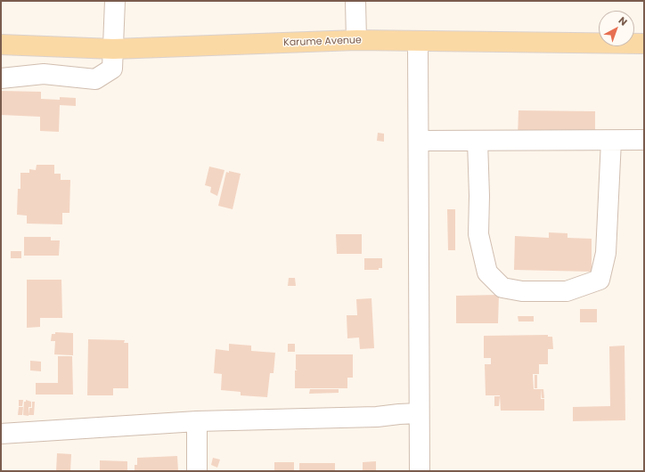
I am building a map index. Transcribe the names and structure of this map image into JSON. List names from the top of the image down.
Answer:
{
  "streets": {
    "main road": ["Karume Avenue"]
  },
  "north": "top right"
}
